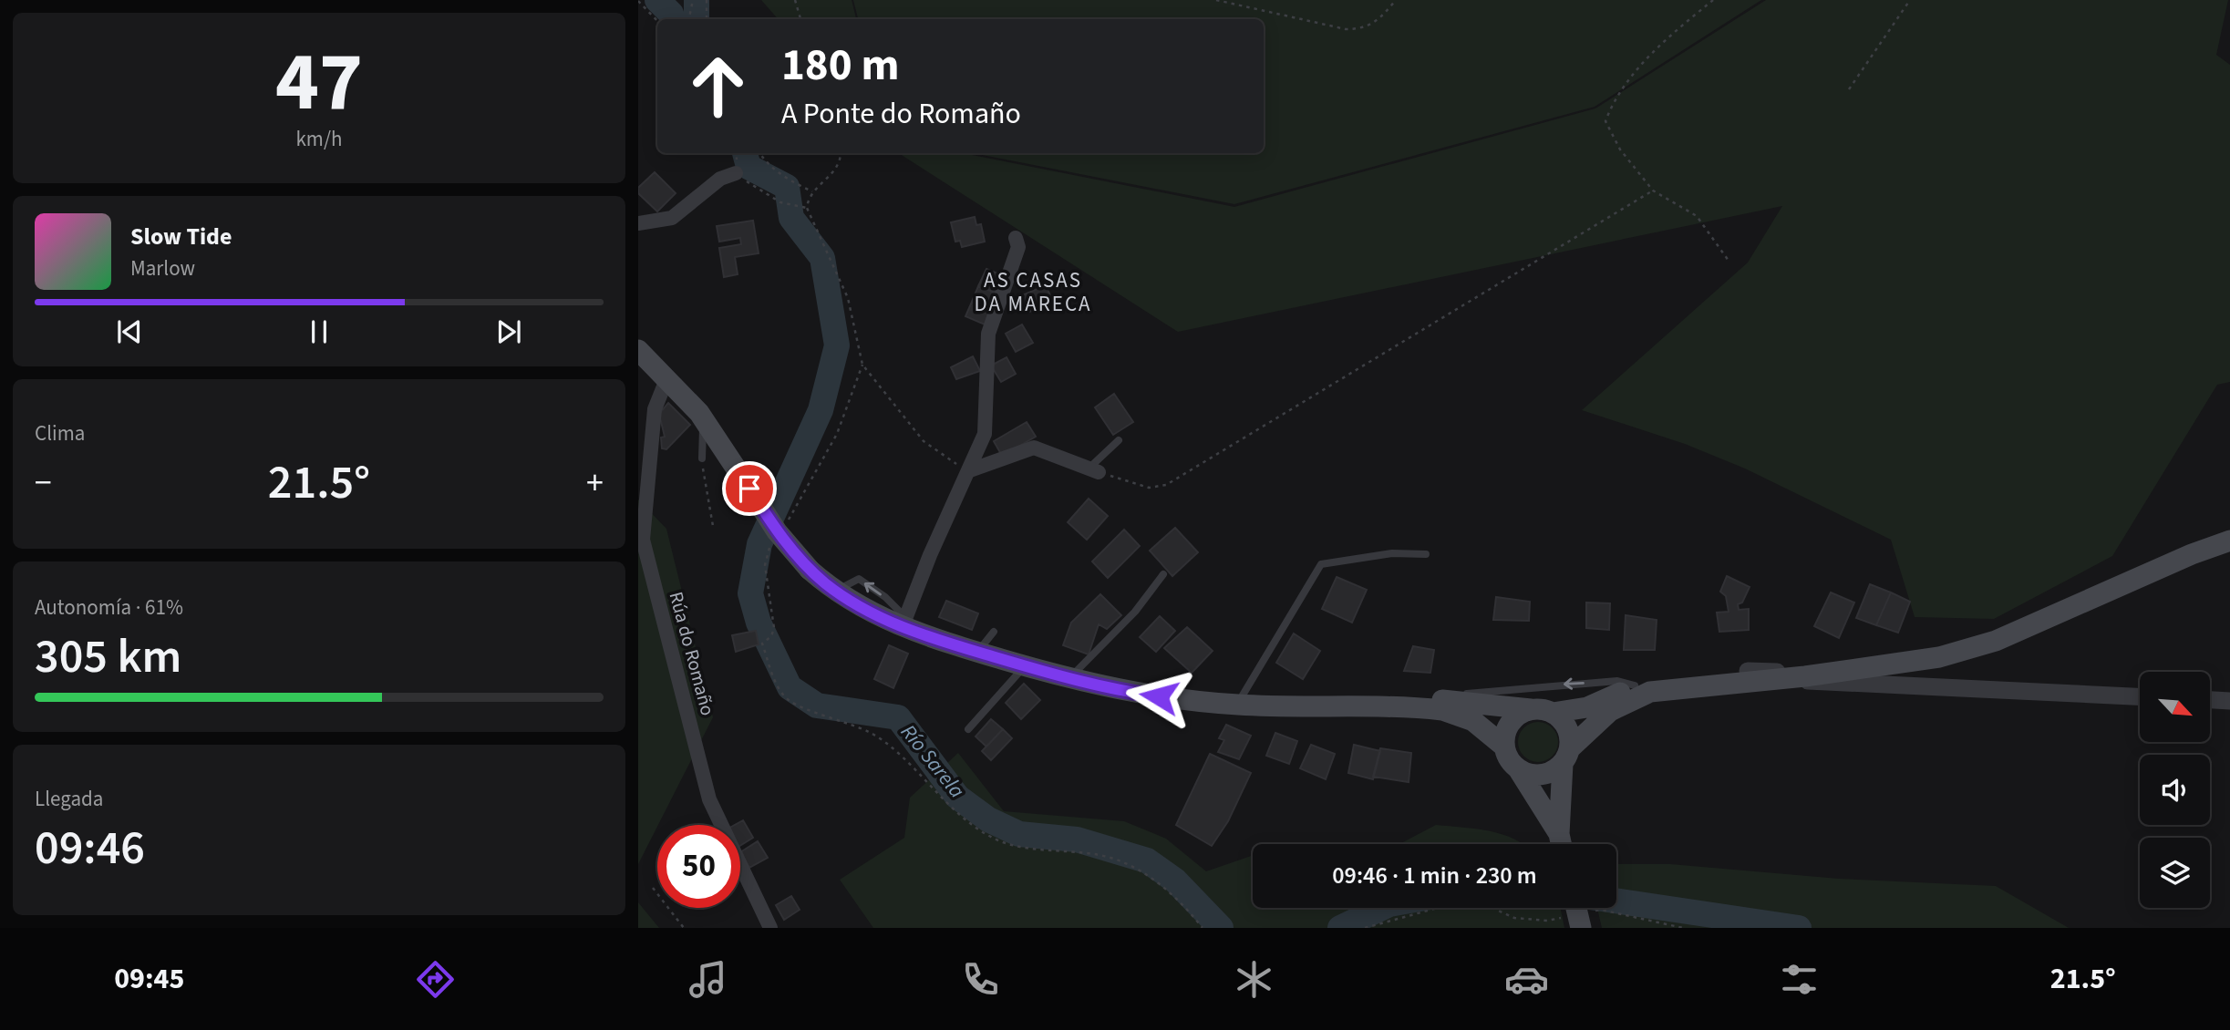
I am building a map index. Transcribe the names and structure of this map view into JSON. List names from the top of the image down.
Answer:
{
  "streets": {
    "street": ["Rúa do Romaño"]
  },
  "districts": ["AS CASAS DA MARECA"],
  "water": ["Río Sarela"],
  "north": "bottom right",
  "page": {
    "tile": [
      ["47", "km/h"],
      "Clima",
      ["Autonomía · 61%", "305 km"],
      ["Llegada", "09:46"]
    ],
    "turn": ["180 m", "A Ponte do Romaño"],
    "song": ["Slow Tide", "Marlow"],
    "heat": ["−", "21.5°", "+"],
    "limit": "50",
    "trip": "09:46 · 1 min · 230 m",
    "tabs": ["09:45", "21.5°"]
  }
}
